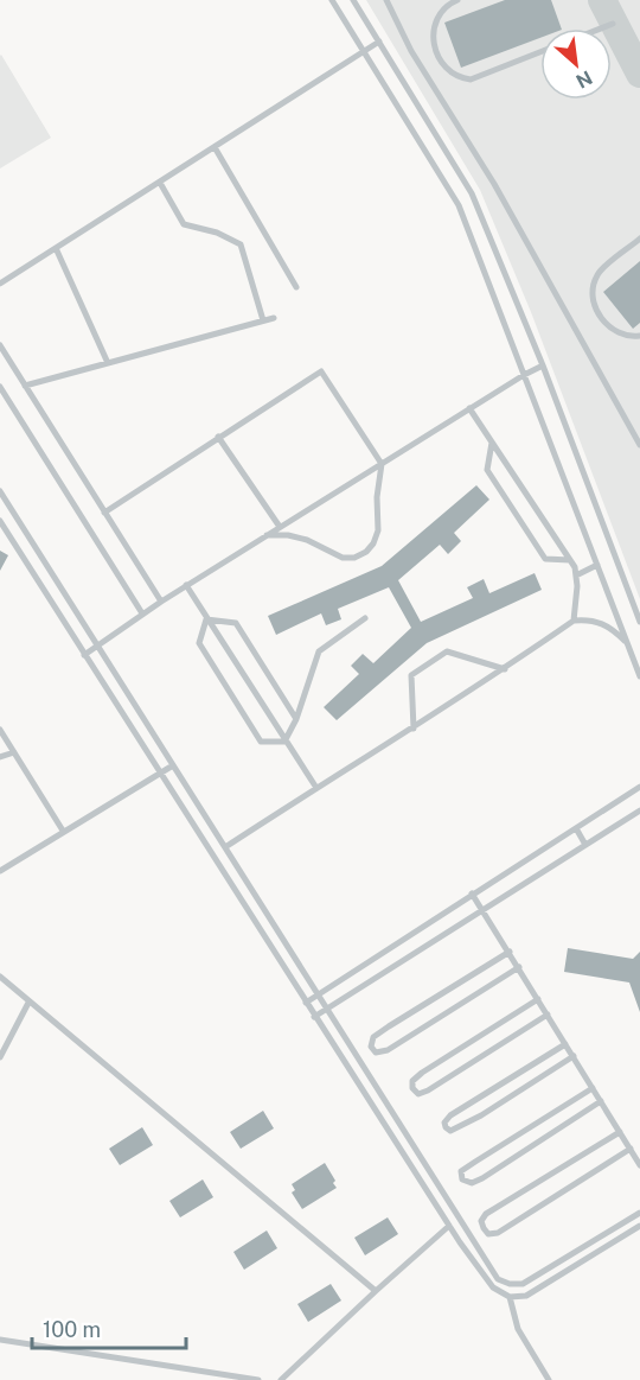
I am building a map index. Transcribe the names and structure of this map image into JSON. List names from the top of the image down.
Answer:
{
  "scale_bar": "100 m",
  "north": "bottom right"
}
